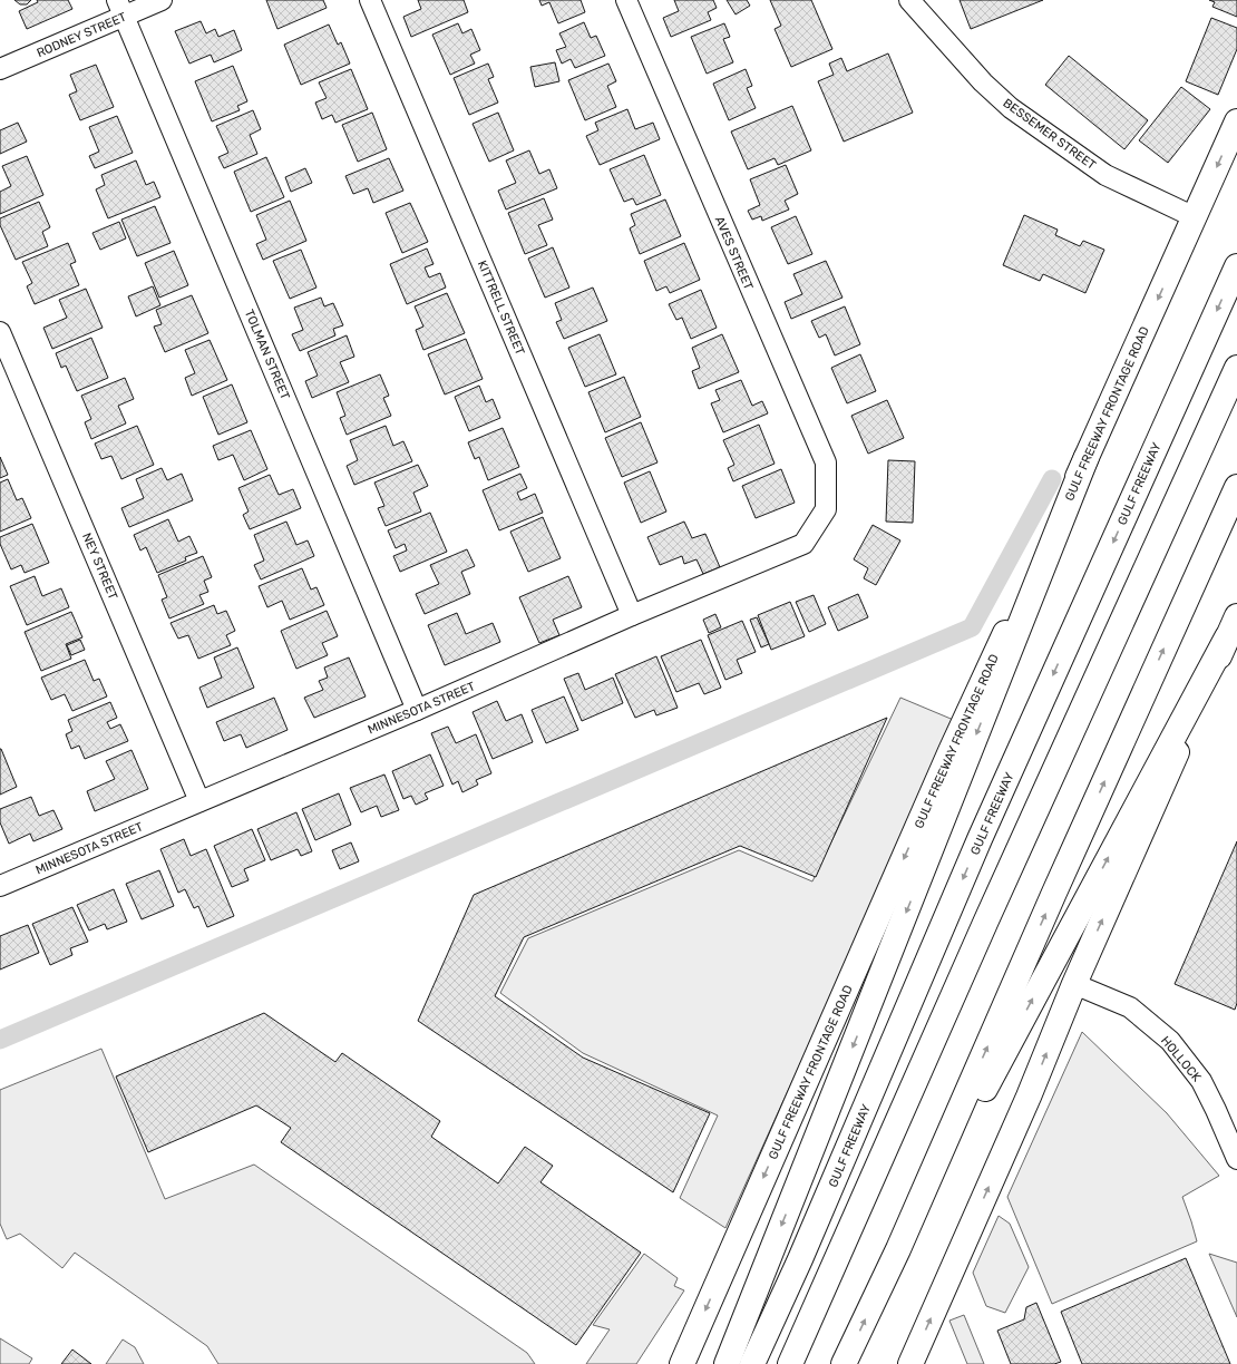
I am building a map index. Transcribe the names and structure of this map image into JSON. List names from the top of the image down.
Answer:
{
  "streets": {
    "main road": ["GULF FREEWAY FRONTAGE ROAD", "GULF FREEWAY"],
    "street": [
      "RODNEY STREET",
      "BESSEMER STREET",
      "AVES STREET",
      "KITTRELL STREET",
      "TOLMAN STREET",
      "NEY STREET",
      "MINNESOTA STREET",
      "HOLLOCK"
    ]
  },
  "crossings": [
    ["RODNEY STREET", "TOLMAN STREET"],
    ["BESSEMER STREET", "GULF FREEWAY FRONTAGE ROAD"],
    ["AVES STREET", "MINNESOTA STREET"],
    ["KITTRELL STREET", "MINNESOTA STREET"],
    ["TOLMAN STREET", "MINNESOTA STREET"],
    ["NEY STREET", "MINNESOTA STREET"]
  ]
}
